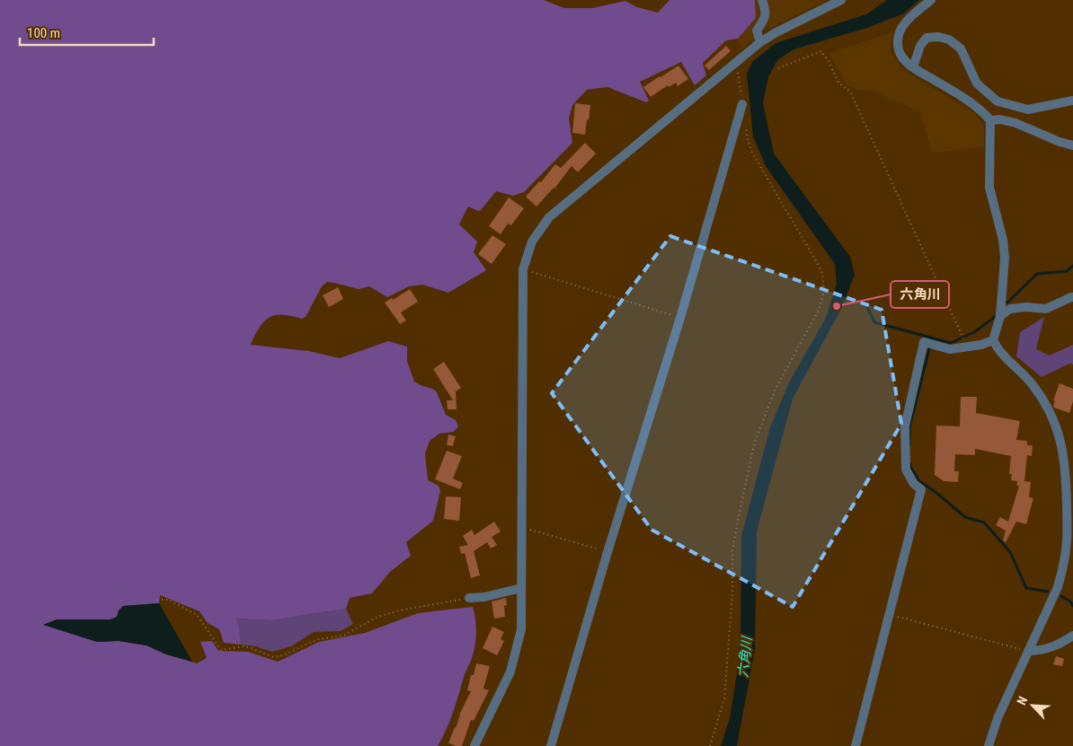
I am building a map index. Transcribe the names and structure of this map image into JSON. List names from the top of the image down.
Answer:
{
  "water": ["六角川"],
  "places": ["六角川"],
  "scale_bar": "100 m",
  "north": "top left"
}
